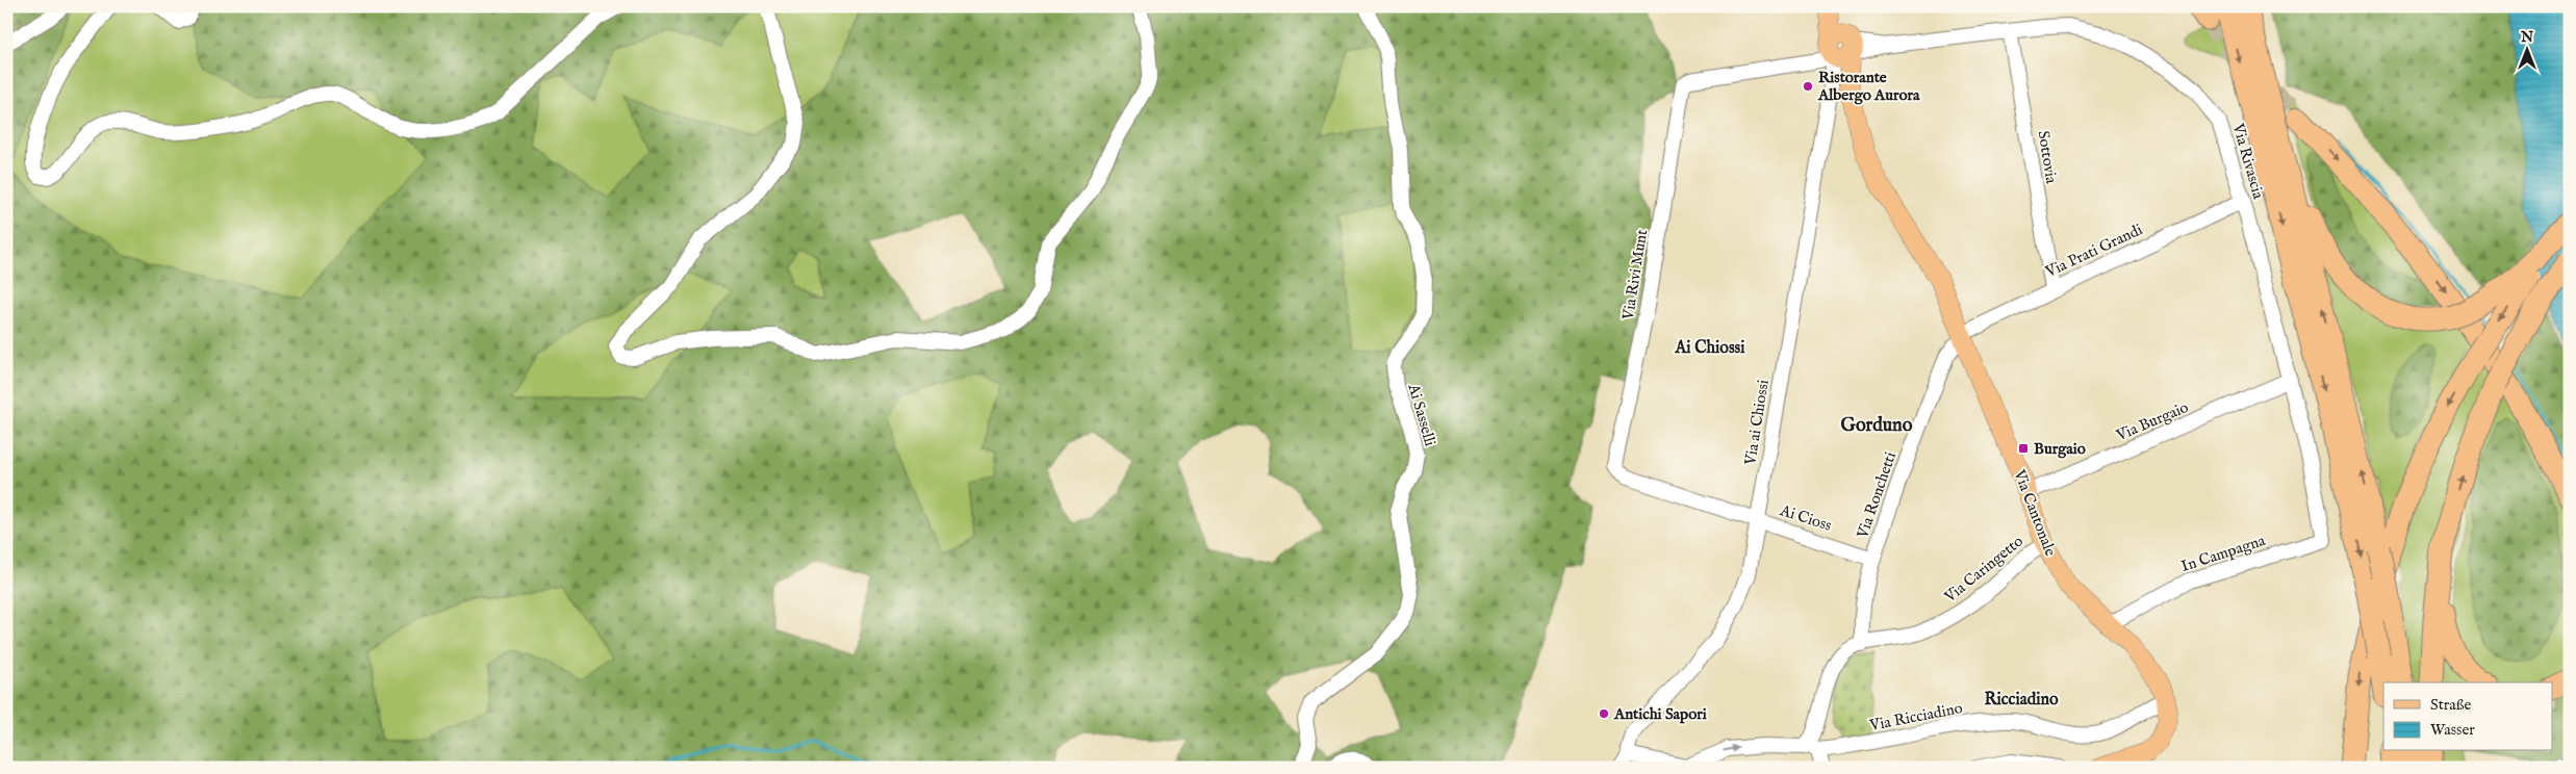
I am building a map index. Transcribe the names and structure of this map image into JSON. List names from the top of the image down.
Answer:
{
  "streets": {
    "main road": ["Via Cantonale"],
    "street": [
      "Sottovia",
      "Via Rivascia",
      "Via Prati Grandi",
      "Via Rivi Munt",
      "Ai Sasselli",
      "Via Burgaio",
      "Via ai Chiossi",
      "Via Ronchetti",
      "Ai Cioss",
      "In Campagna",
      "Via Caringetto",
      "Via Ricciadino"
    ]
  },
  "crossings": [
    ["Sottovia", "Via Rivascia"],
    ["Sottovia", "Via Prati Grandi"],
    ["Via Rivascia", "Via Prati Grandi"],
    ["Via Rivascia", "Via Rivi Munt"],
    ["Via Rivascia", "Via Burgaio"],
    ["Via Rivascia", "Via ai Chiossi"],
    ["Via Rivascia", "Via Cantonale"],
    ["Via Rivascia", "In Campagna"],
    ["Via Prati Grandi", "Via Ronchetti"],
    ["Via Prati Grandi", "Via Cantonale"],
    ["Via Rivi Munt", "Via ai Chiossi"],
    ["Via Rivi Munt", "Via Cantonale"],
    ["Via Rivi Munt", "Ai Cioss"],
    ["Via Burgaio", "Via Cantonale"],
    ["Via ai Chiossi", "Via Cantonale"],
    ["Via ai Chiossi", "Ai Cioss"],
    ["Via ai Chiossi", "Via Ricciadino"],
    ["Via Ronchetti", "Via Cantonale"],
    ["Via Ronchetti", "Ai Cioss"],
    ["Via Ronchetti", "Via Caringetto"],
    ["Via Cantonale", "In Campagna"],
    ["Via Cantonale", "Via Caringetto"],
    ["Via Cantonale", "Via Ricciadino"],
    ["Via Caringetto", "Via Ricciadino"]
  ],
  "districts": ["Ai Chiossi", "Gorduno", "Ricciadino"],
  "places": {
    "other": ["Ristorante Albergo Aurora", "Antichi Sapori"],
    "transit": ["Burgaio"]
  },
  "legend": ["Straße", "Wasser"],
  "north": "top"
}
